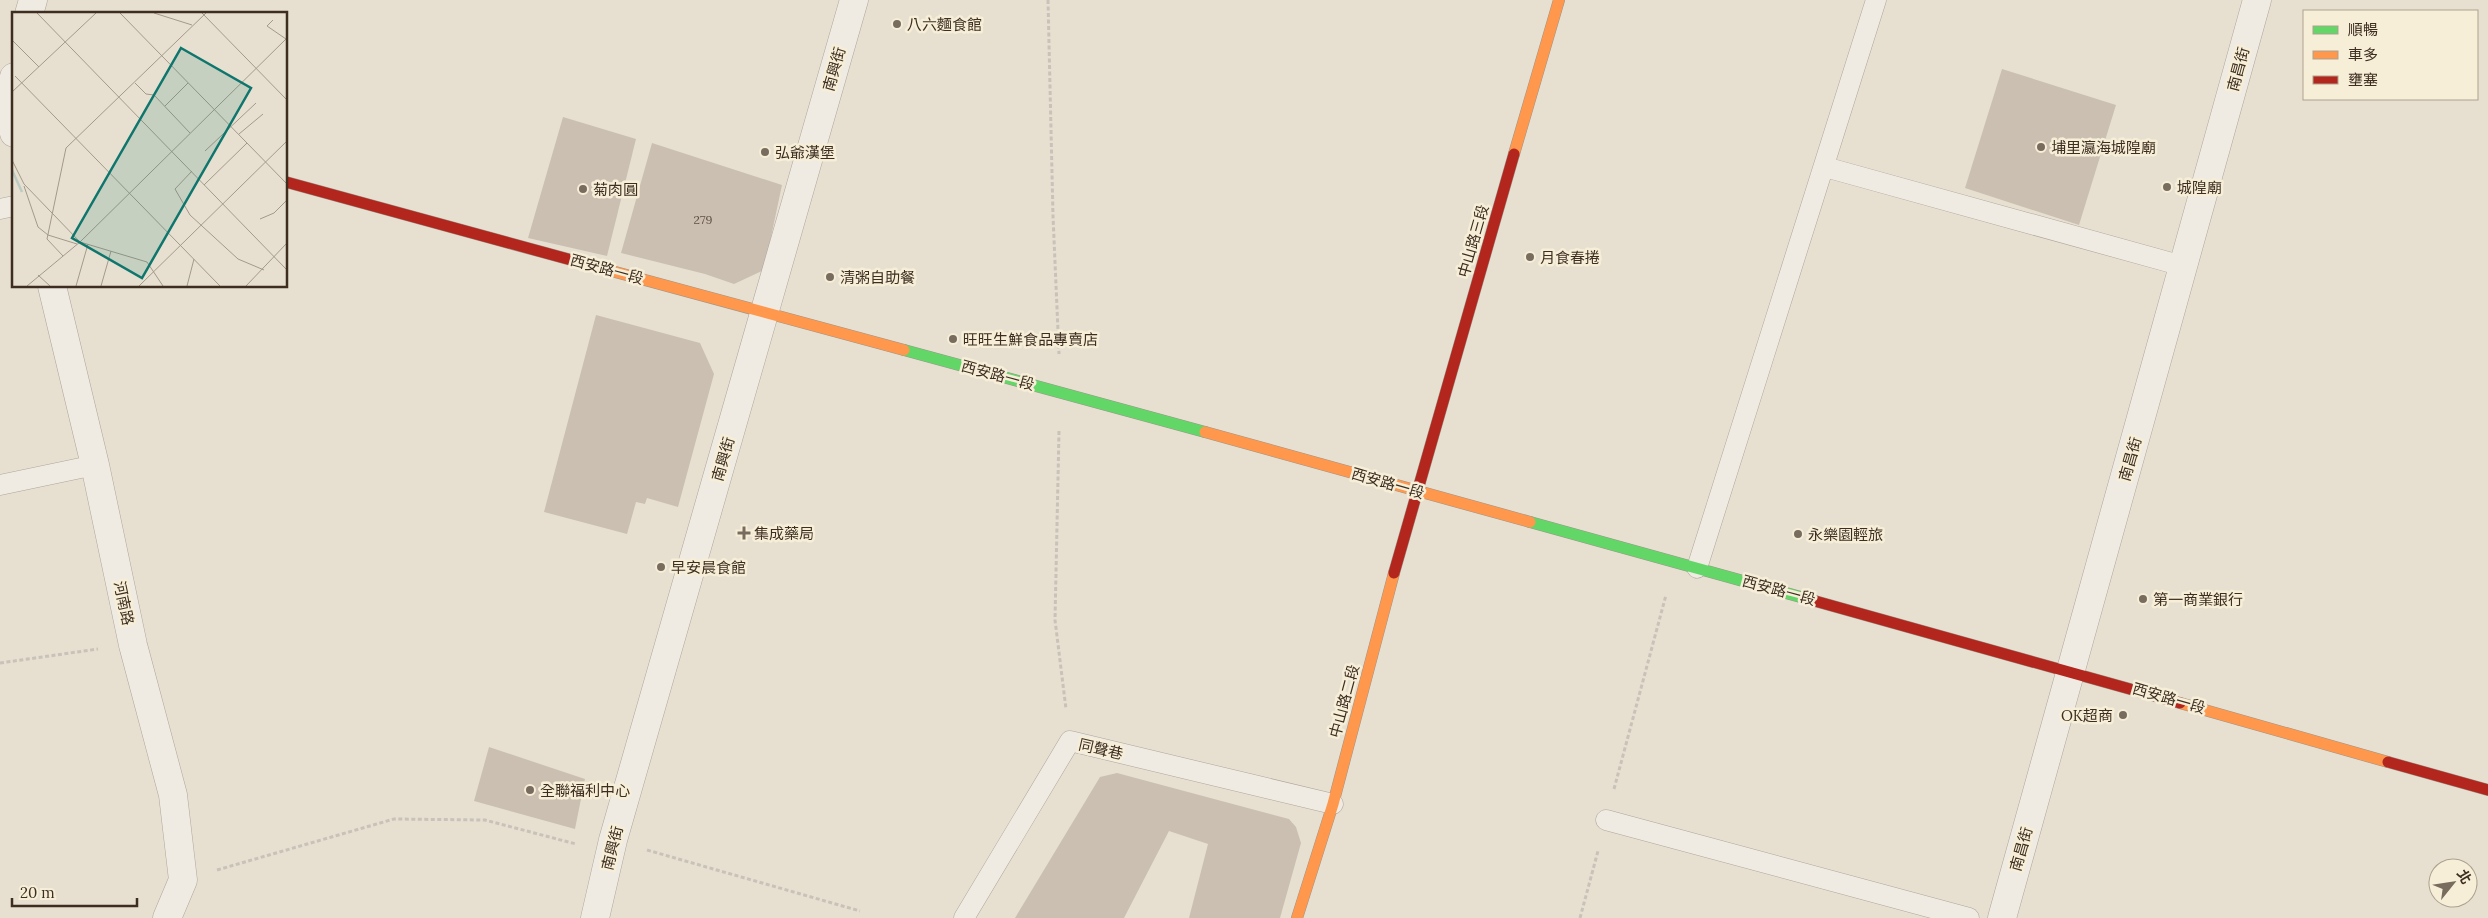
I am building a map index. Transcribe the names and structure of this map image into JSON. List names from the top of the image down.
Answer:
{
  "streets": {
    "street": [
      "南興街",
      "南昌街",
      "中山路三段",
      "西安路一段",
      "河南路",
      "中山路二段"
    ],
    "lane": ["同聲巷"]
  },
  "crossings": [
    ["南興街", "西安路一段"],
    ["南昌街", "西安路一段"],
    ["中山路三段", "西安路一段"],
    ["中山路三段", "中山路二段"],
    ["西安路一段", "中山路二段"],
    ["中山路二段", "同聲巷"]
  ],
  "places": {
    "other": [
      "八六麵食館",
      "埔里瀛海城隍廟",
      "弘爺漢堡",
      "城隍廟",
      "菊肉圓",
      "月食春捲",
      "清粥自助餐",
      "旺旺生鮮食品專賣店",
      "永樂園輕旅",
      "早安晨食館",
      "第一商業銀行",
      "OK超商",
      "全聯福利中心"
    ],
    "health": ["集成藥局"]
  },
  "house_numbers": ["279"],
  "legend": ["順暢", "車多", "壅塞"],
  "scale_bar": "20 m",
  "north": "top right"
}
